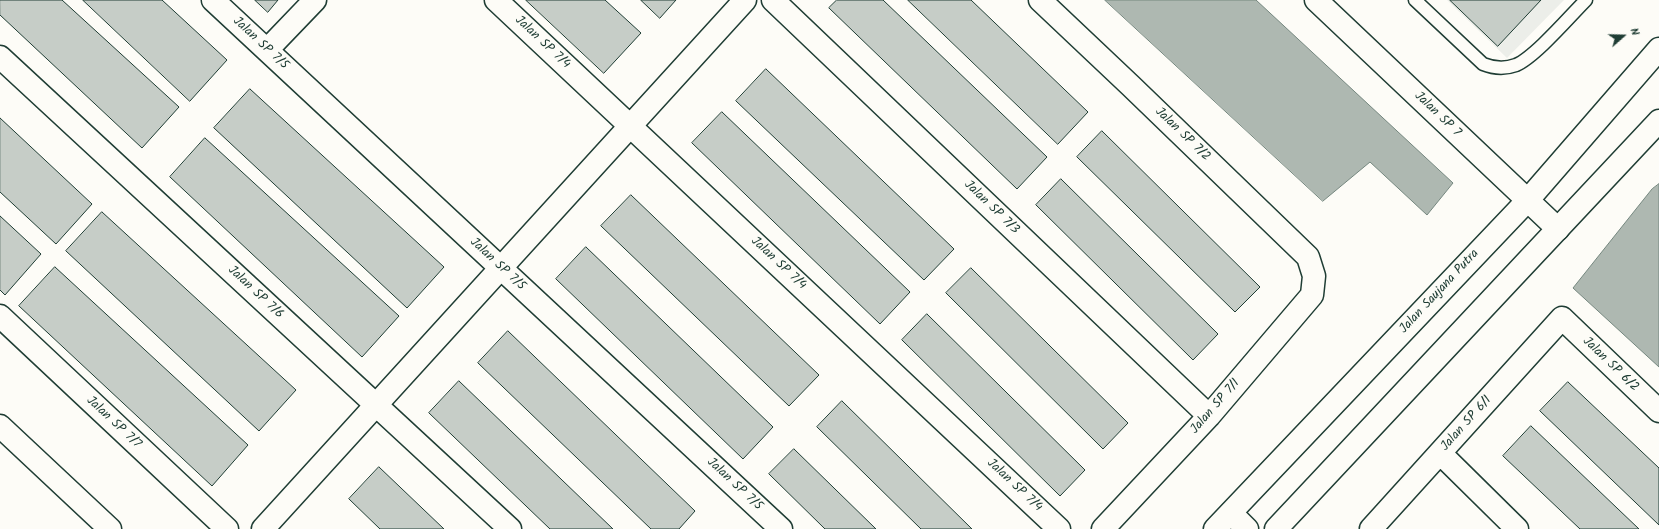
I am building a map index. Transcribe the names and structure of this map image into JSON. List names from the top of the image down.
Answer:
{
  "streets": {
    "street": [
      "Jalan SP 7/4",
      "Jalan SP 7/5",
      "Jalan SP 7",
      "Jalan SP 7/2",
      "Jalan SP 7/3",
      "Jalan Saujana Putra",
      "Jalan SP 7/6",
      "Jalan SP 6/2",
      "Jalan SP 7/1",
      "Jalan SP 7/7",
      "Jalan SP 6/1"
    ]
  },
  "crossings": [
    ["Jalan SP 7", "Jalan Saujana Putra"],
    ["Jalan SP 7/2", "Jalan SP 7/1"],
    ["Jalan SP 7/3", "Jalan SP 7/1"],
    ["Jalan SP 6/2", "Jalan SP 6/1"]
  ],
  "north": "right"
}
